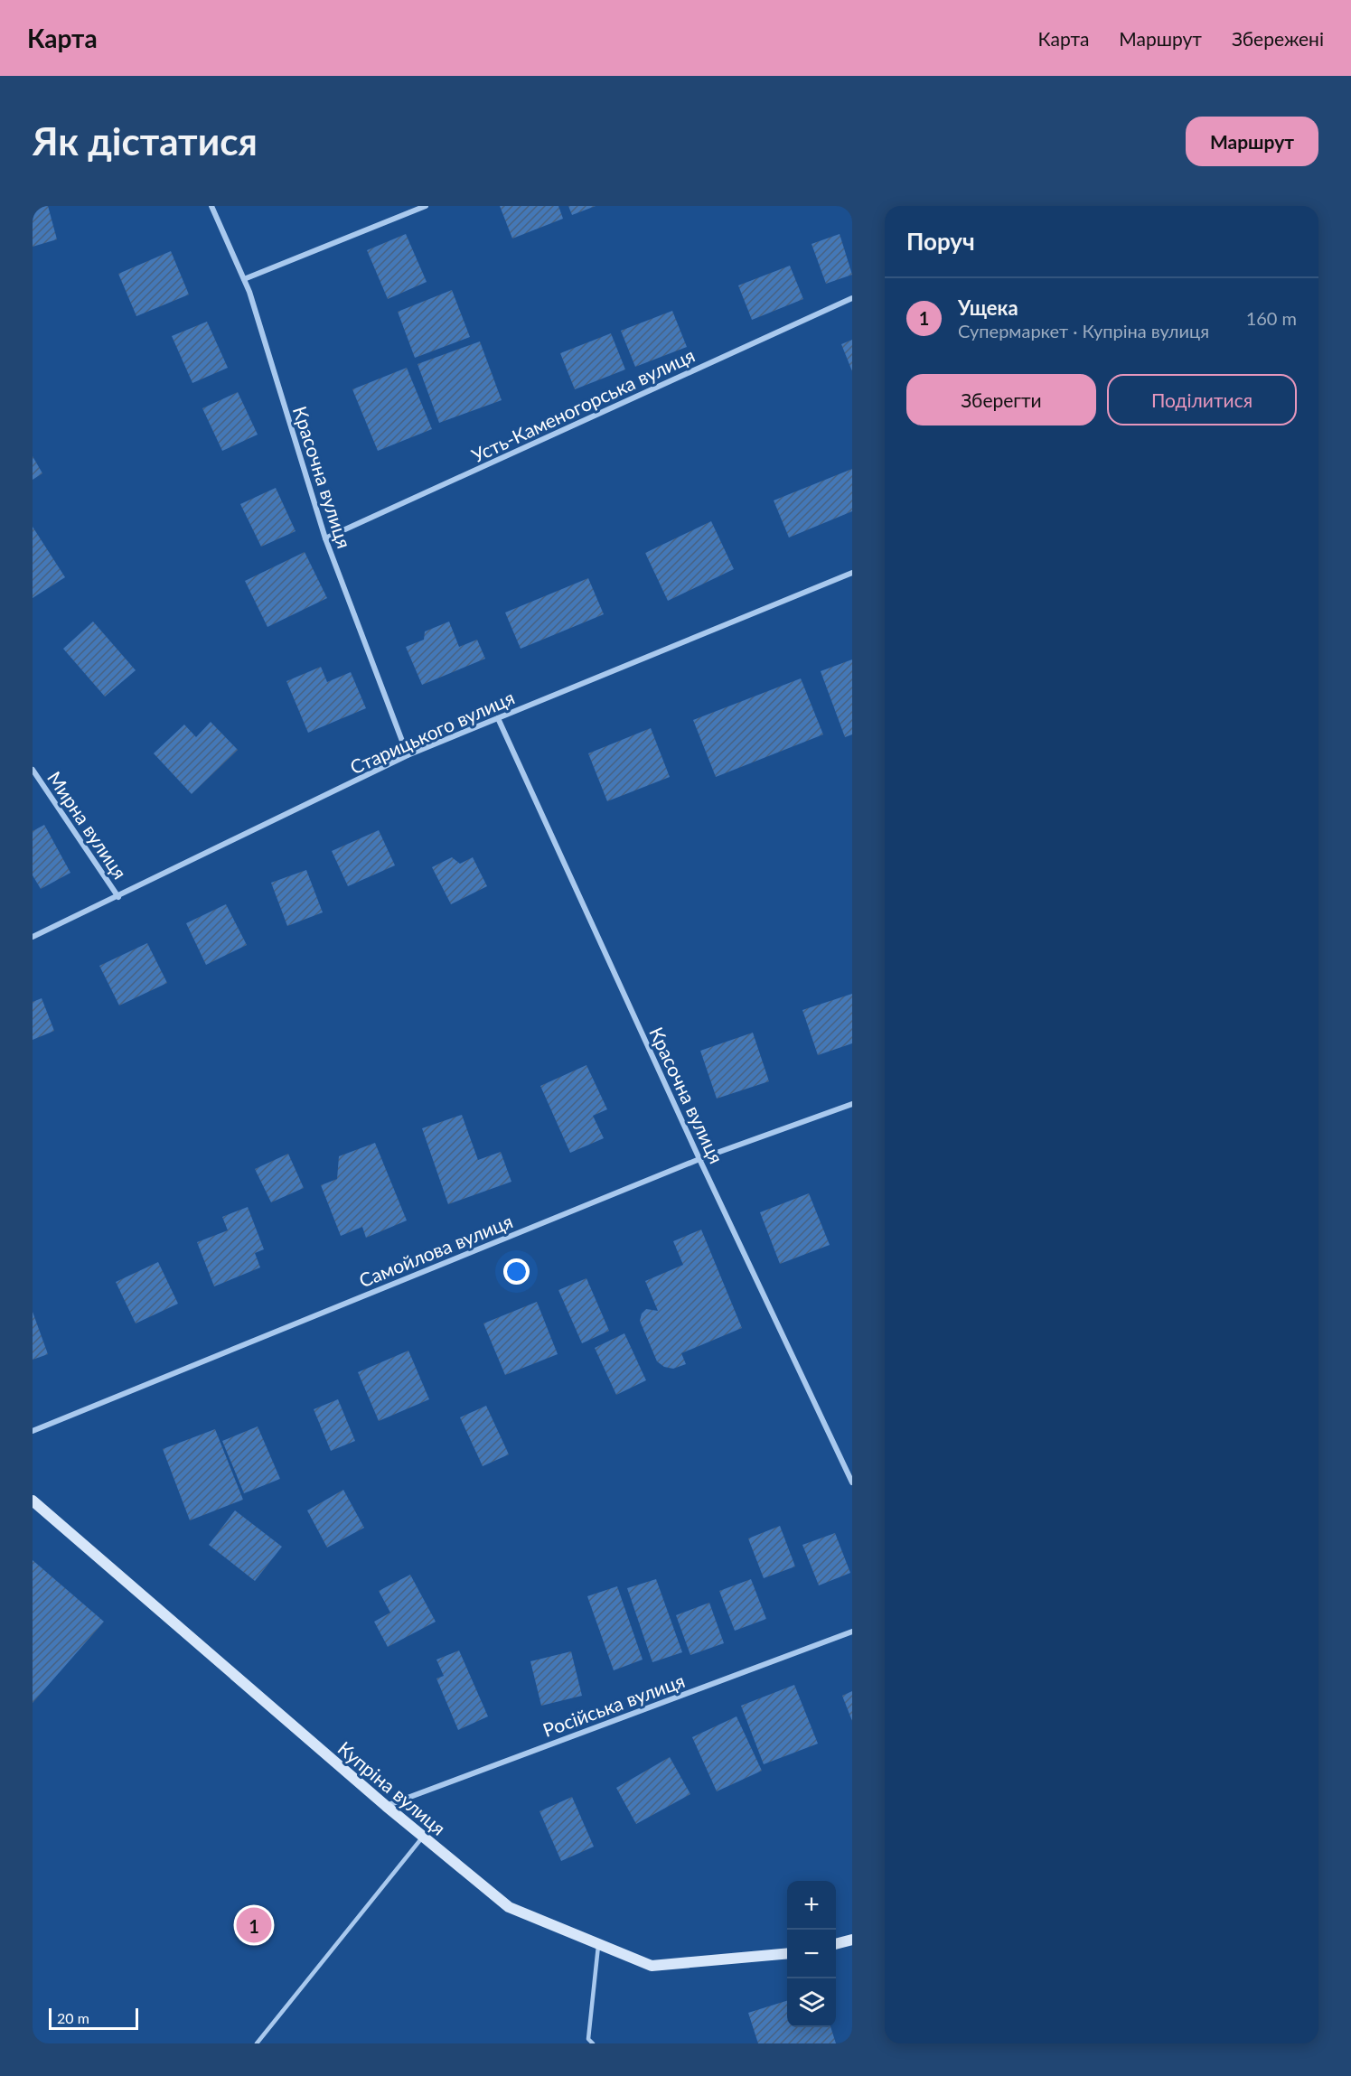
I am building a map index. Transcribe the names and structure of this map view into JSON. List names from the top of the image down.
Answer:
{
  "streets": {
    "main road": ["Купріна вулиця"],
    "street": [
      "Усть-Каменогорська вулиця",
      "Красочна вулиця",
      "Старицького вулиця",
      "Мирна вулиця",
      "Самойлова вулиця",
      "Російська вулиця"
    ]
  },
  "crossings": [
    ["Усть-Каменогорська вулиця", "Красочна вулиця"],
    ["Красочна вулиця", "Старицького вулиця"],
    ["Красочна вулиця", "Самойлова вулиця"],
    ["Старицького вулиця", "Мирна вулиця"],
    ["Російська вулиця", "Купріна вулиця"]
  ],
  "scale_bar": "20 m",
  "page": {
    "header": "Карта",
    "nav": ["Карта", "Маршрут", "Збережені"],
    "buttons": [
      "Маршрут",
      ["Зберегти", "Поділитися"]
    ],
    "title": "Як дістатися",
    "heading": "Поруч",
    "list": [
      {
        "mark": "1",
        "name": "Ущека",
        "note": "Супермаркет · Купріна вулиця",
        "value": "160 m"
      }
    ],
    "map_buttons": ["+", "−"],
    "pins": "1",
    "scale": "20 m"
  }
}
